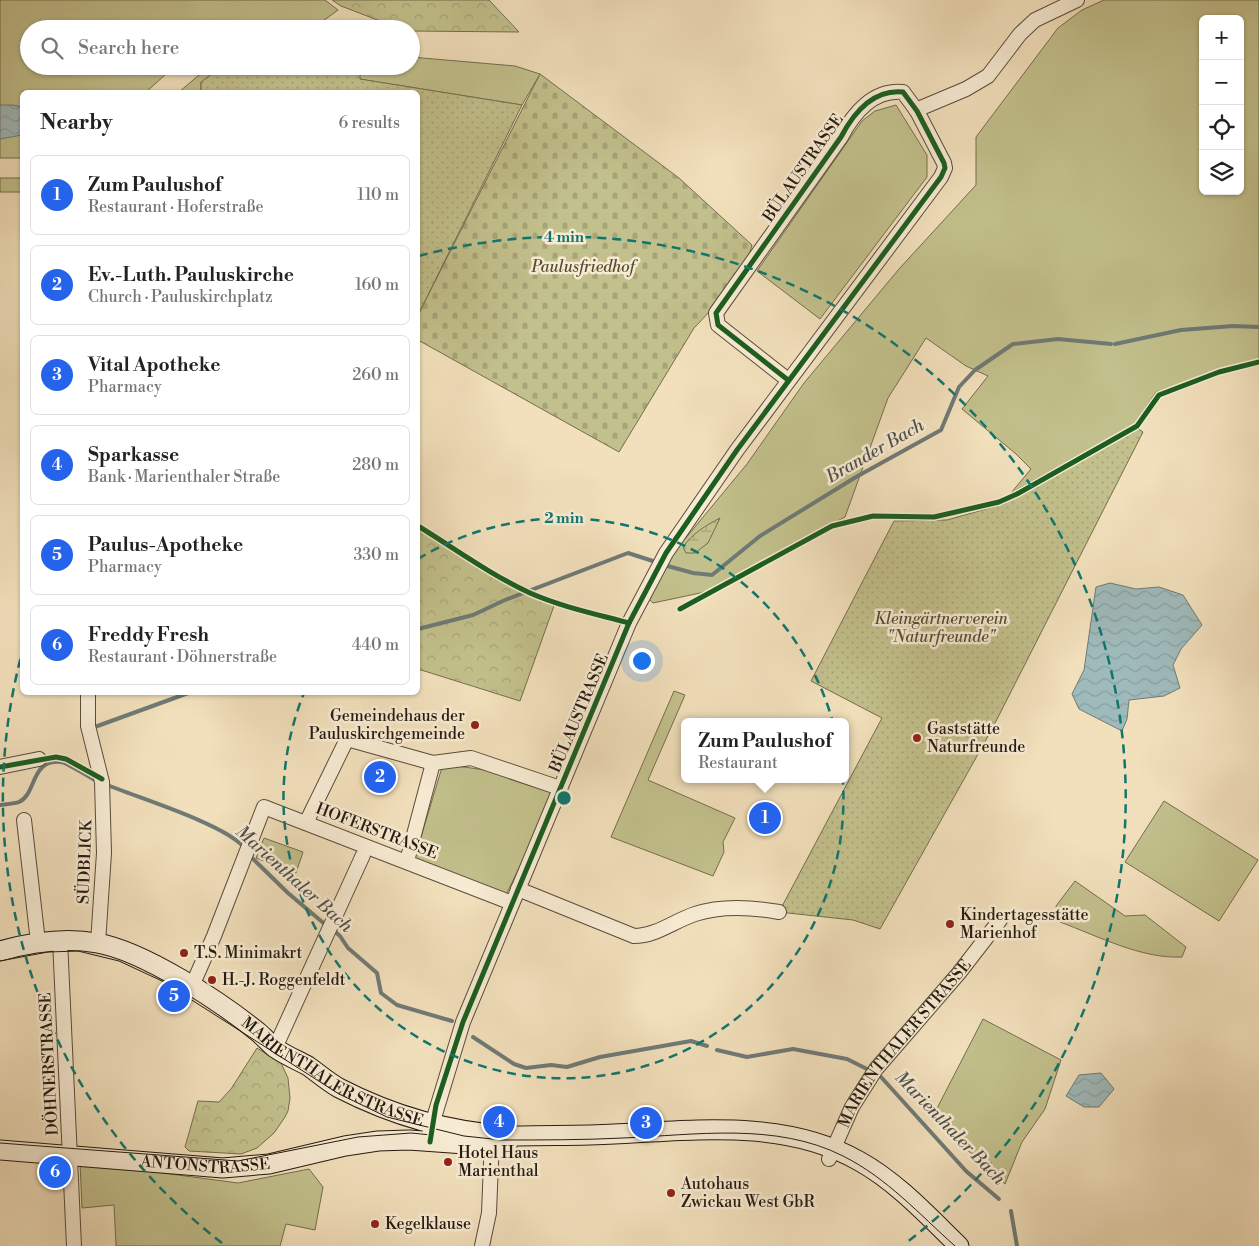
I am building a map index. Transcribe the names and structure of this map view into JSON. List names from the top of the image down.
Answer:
{
  "streets": {
    "main road": ["MARIENTHALER STRASSE", "ANTONSTRASSE"],
    "street": [
      "BÜLAUSTRASSE",
      "HOFERSTRASSE",
      "SÜDBLICK",
      "DÖHNERSTRASSE"
    ]
  },
  "crossings": [
    ["BÜLAUSTRASSE", "HOFERSTRASSE"],
    ["BÜLAUSTRASSE", "MARIENTHALER STRASSE"],
    ["HOFERSTRASSE", "MARIENTHALER STRASSE"],
    ["SÜDBLICK", "MARIENTHALER STRASSE"],
    ["MARIENTHALER STRASSE", "DÖHNERSTRASSE"],
    ["MARIENTHALER STRASSE", "ANTONSTRASSE"],
    ["DÖHNERSTRASSE", "ANTONSTRASSE"]
  ],
  "water": ["Brander Bach", "Marienthaler Bach"],
  "parks": ["Paulusfriedhof", "Kleingärtnerverein \"Naturfreunde\""],
  "places": [
    "Gemeindehaus der Pauluskirchgemeinde",
    "Gaststätte Naturfreunde",
    "Kindertagesstätte Marienhof",
    "T.S. Minimakrt",
    "H.-J. Roggenfeldt",
    "Hotel Haus Marienthal",
    "Autohaus Zwickau West GbR",
    "Kegelklause"
  ],
  "page": {
    "map_buttons": ["+", "−"],
    "search": "Search here",
    "heading": ["Nearby", "6 results"],
    "list": [
      {
        "mark": "1",
        "name": "Zum Paulushof",
        "note": "Restaurant · Hoferstraße",
        "value": "110 m"
      },
      {
        "mark": "2",
        "name": "Ev.-Luth. Pauluskirche",
        "note": "Church · Pauluskirchplatz",
        "value": "160 m"
      },
      {
        "mark": "3",
        "name": "Vital Apotheke",
        "note": "Pharmacy",
        "value": "260 m"
      },
      {
        "mark": "4",
        "name": "Sparkasse",
        "note": "Bank · Marienthaler Straße",
        "value": "280 m"
      },
      {
        "mark": "5",
        "name": "Paulus-Apotheke",
        "note": "Pharmacy",
        "value": "330 m"
      },
      {
        "mark": "6",
        "name": "Freddy Fresh",
        "note": "Restaurant · Döhnerstraße",
        "value": "440 m"
      }
    ],
    "popup": ["Zum Paulushof", "Restaurant"],
    "pins": [
      "2",
      "1",
      "5",
      "4",
      "3",
      "6"
    ]
  },
  "rings": ["4 min", "2 min"]
}
